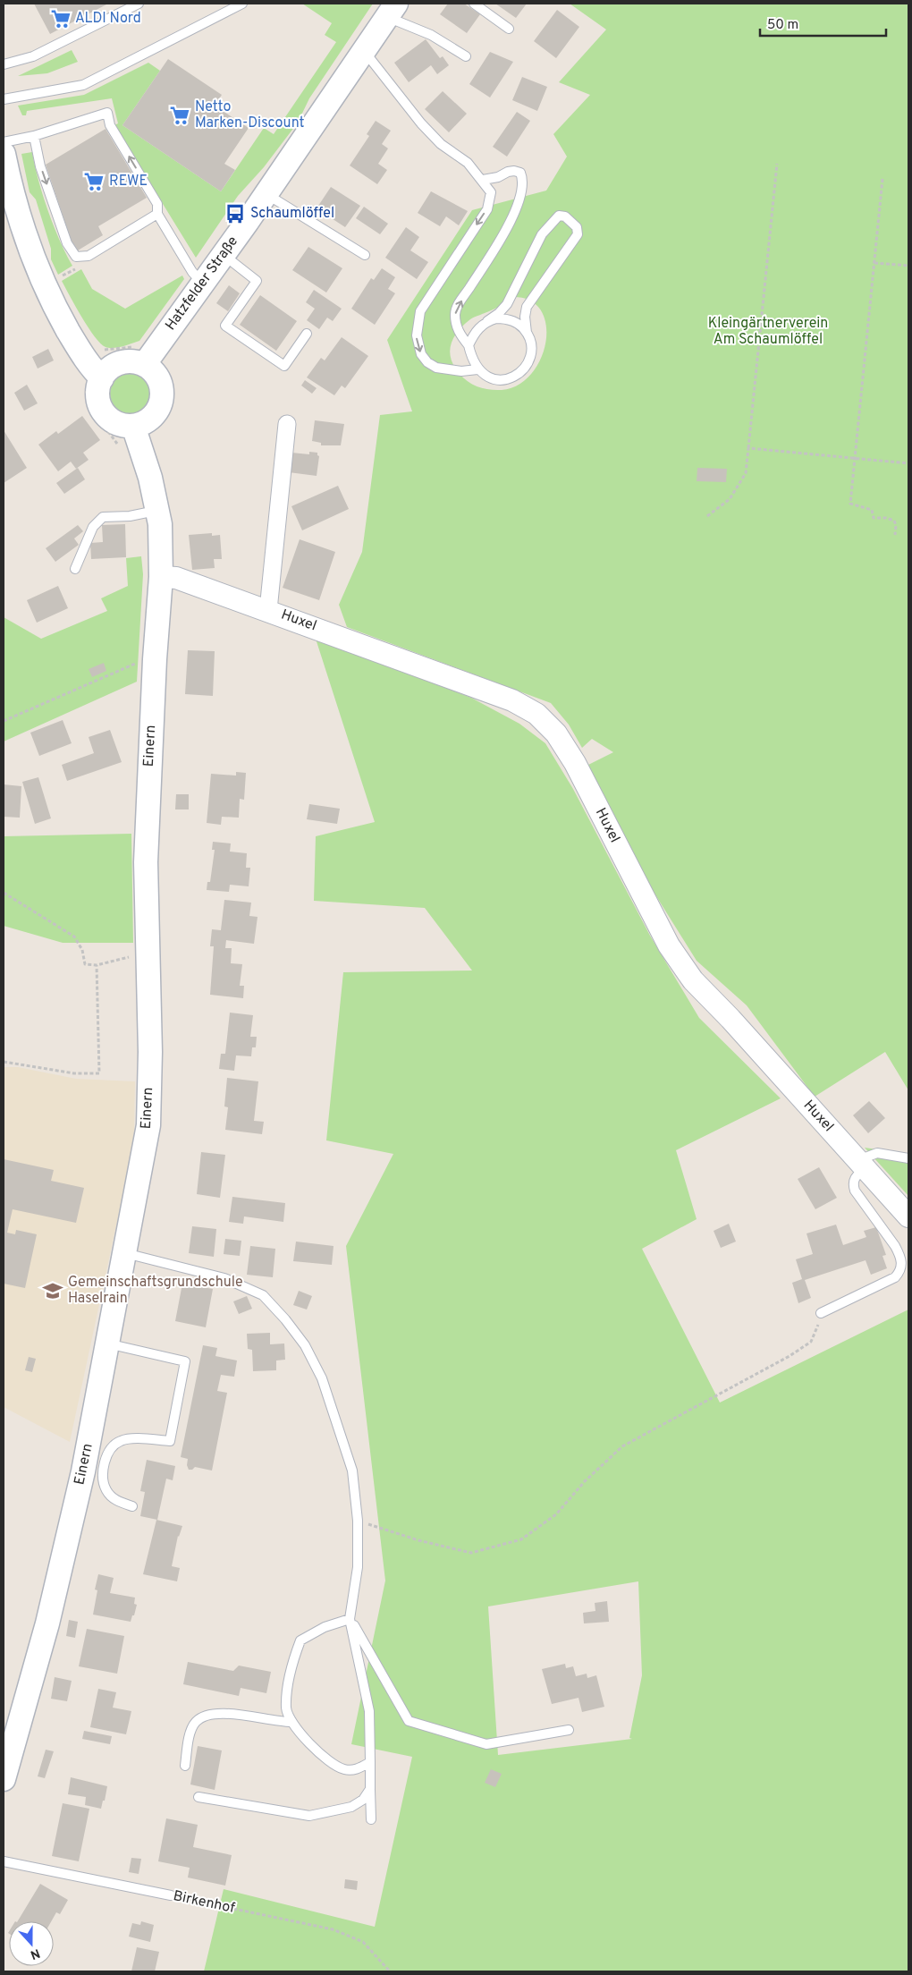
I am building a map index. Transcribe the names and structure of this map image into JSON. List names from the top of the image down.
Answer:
{
  "streets": {
    "main road": ["Hatzfelder Straße", "Einern"],
    "street": ["Huxel"],
    "lane": ["Birkenhof"]
  },
  "crossings": [
    ["Hatzfelder Straße", "Einern"],
    ["Huxel", "Einern"]
  ],
  "parks": ["Kleingärtnerverein Am Schaumlöffel"],
  "places": {
    "supermarket": ["ALDI Nord", "Netto Marken-Discount", "REWE"],
    "bus stop": ["Schaumlöffel"],
    "school or university": ["Gemeinschaftsgrundschule Haselrain"]
  },
  "scale_bar": "50 m",
  "north": "bottom"
}
